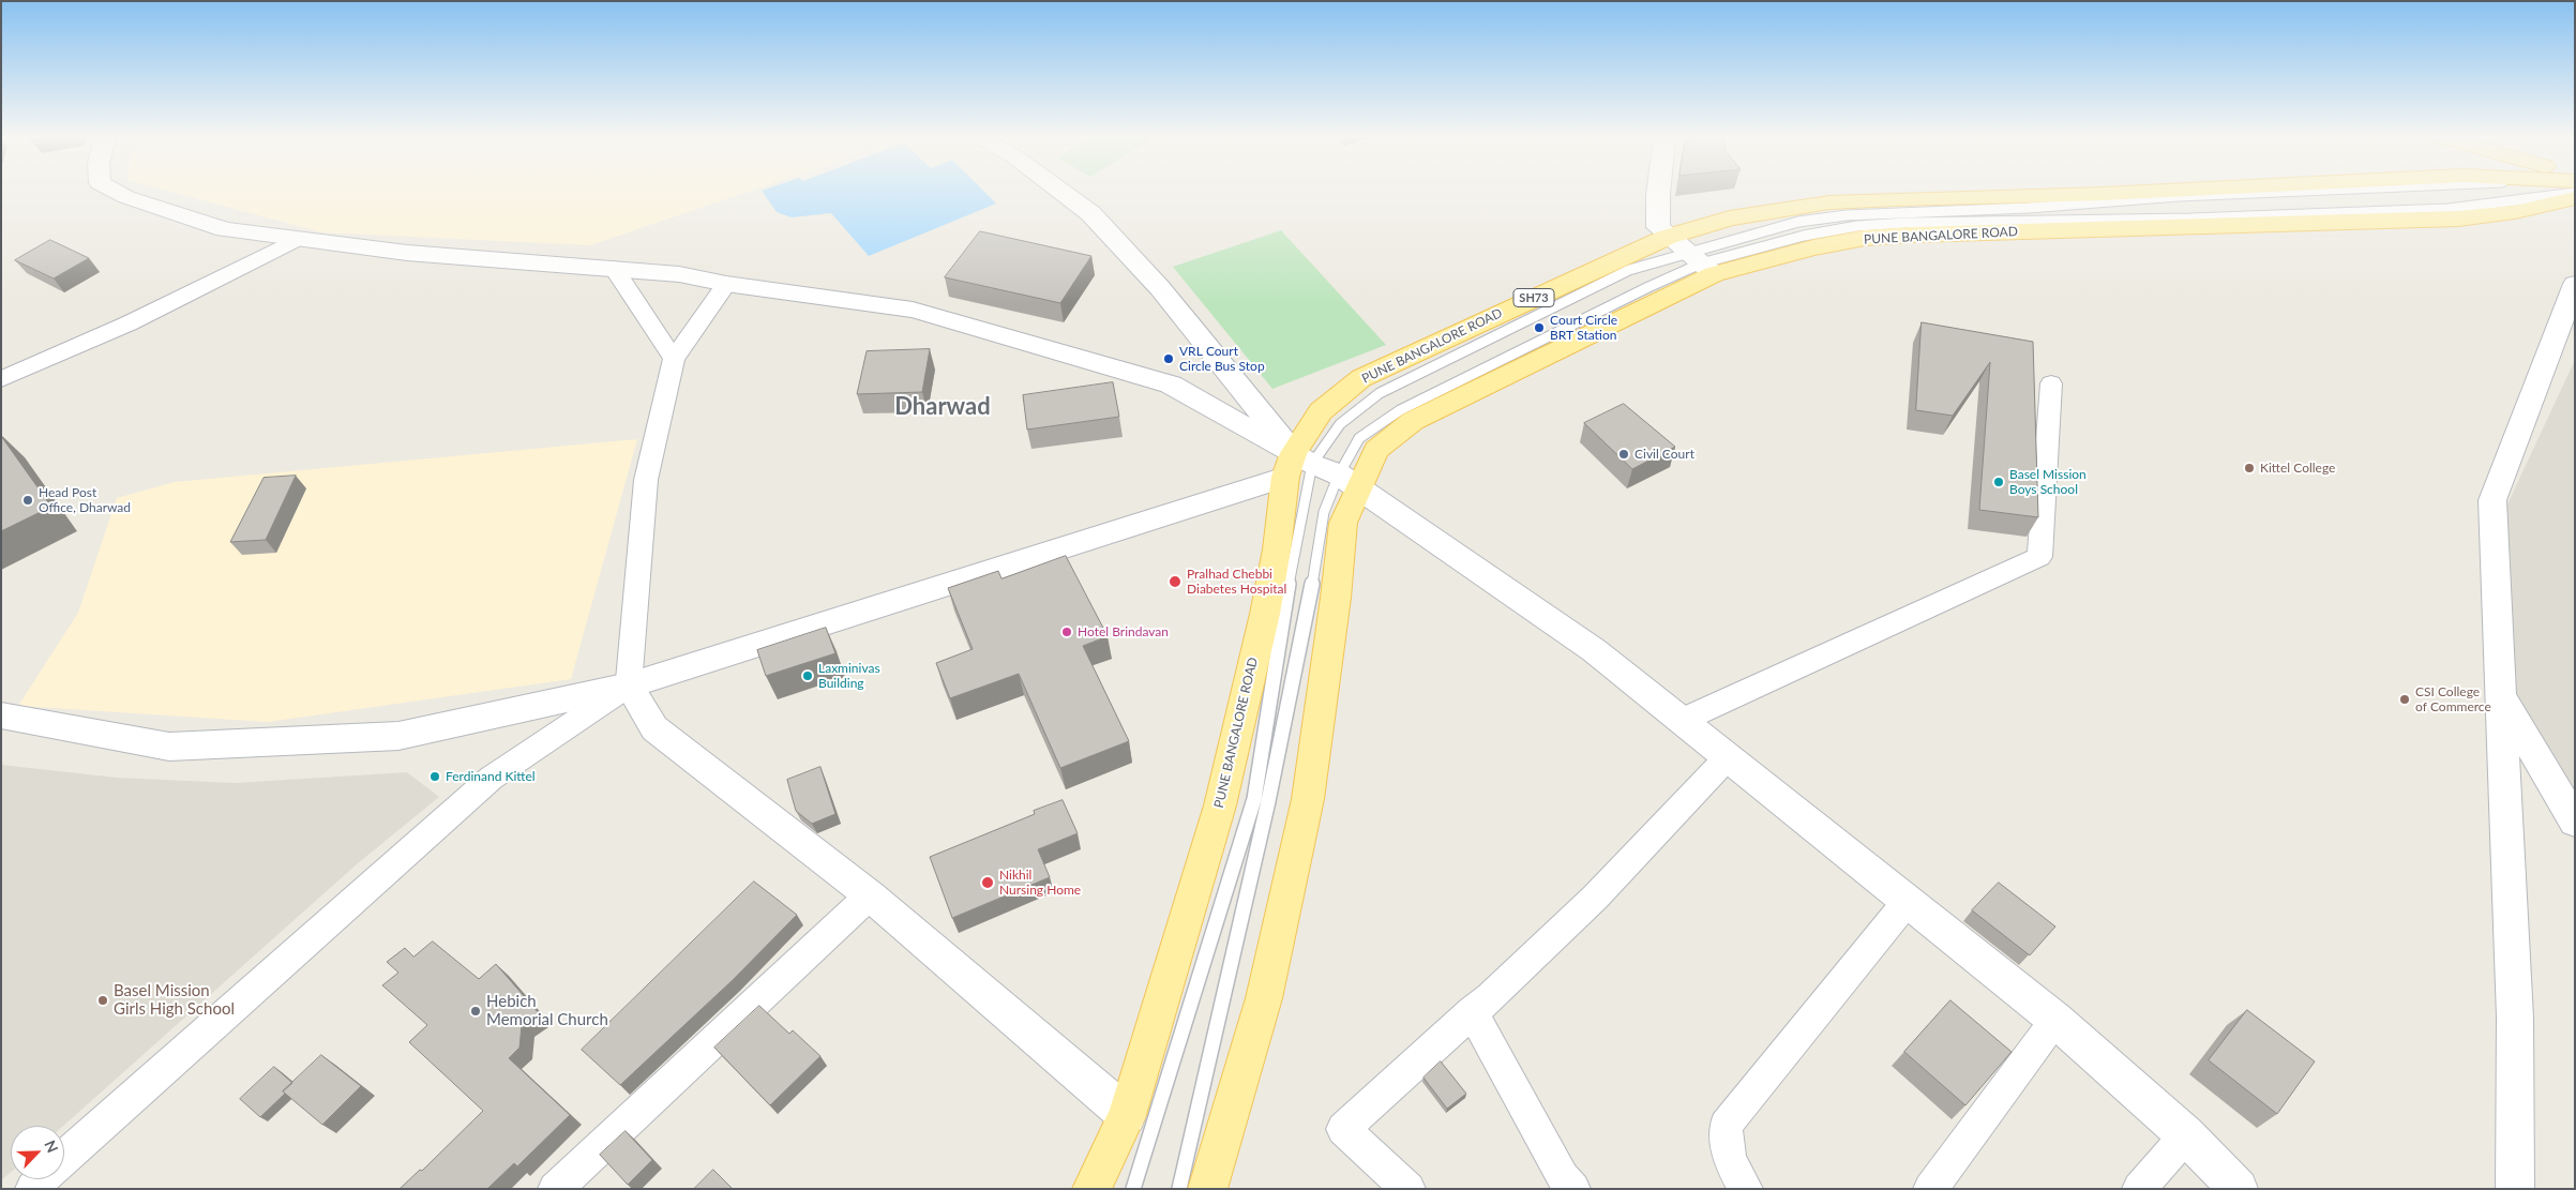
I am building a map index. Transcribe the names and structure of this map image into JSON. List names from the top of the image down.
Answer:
{
  "streets": {
    "main road": ["PUNE BANGALORE ROAD", "SH73"]
  },
  "districts": ["Dharwad"],
  "places": [
    "Court Circle BRT Station",
    "VRL Court Circle Bus Stop",
    "Civil Court",
    "Kittel College",
    "Basel Mission Boys School",
    "Head Post Office, Dharwad",
    "Pralhad Chebbi Diabetes Hospital",
    "Hotel Brindavan",
    "Laxminivas Building",
    "CSI College of Commerce",
    "Ferdinand Kittel",
    "Nikhil Nursing Home",
    "Basel Mission Girls High School",
    "Hebich Memorial Church"
  ],
  "north": "top right"
}
